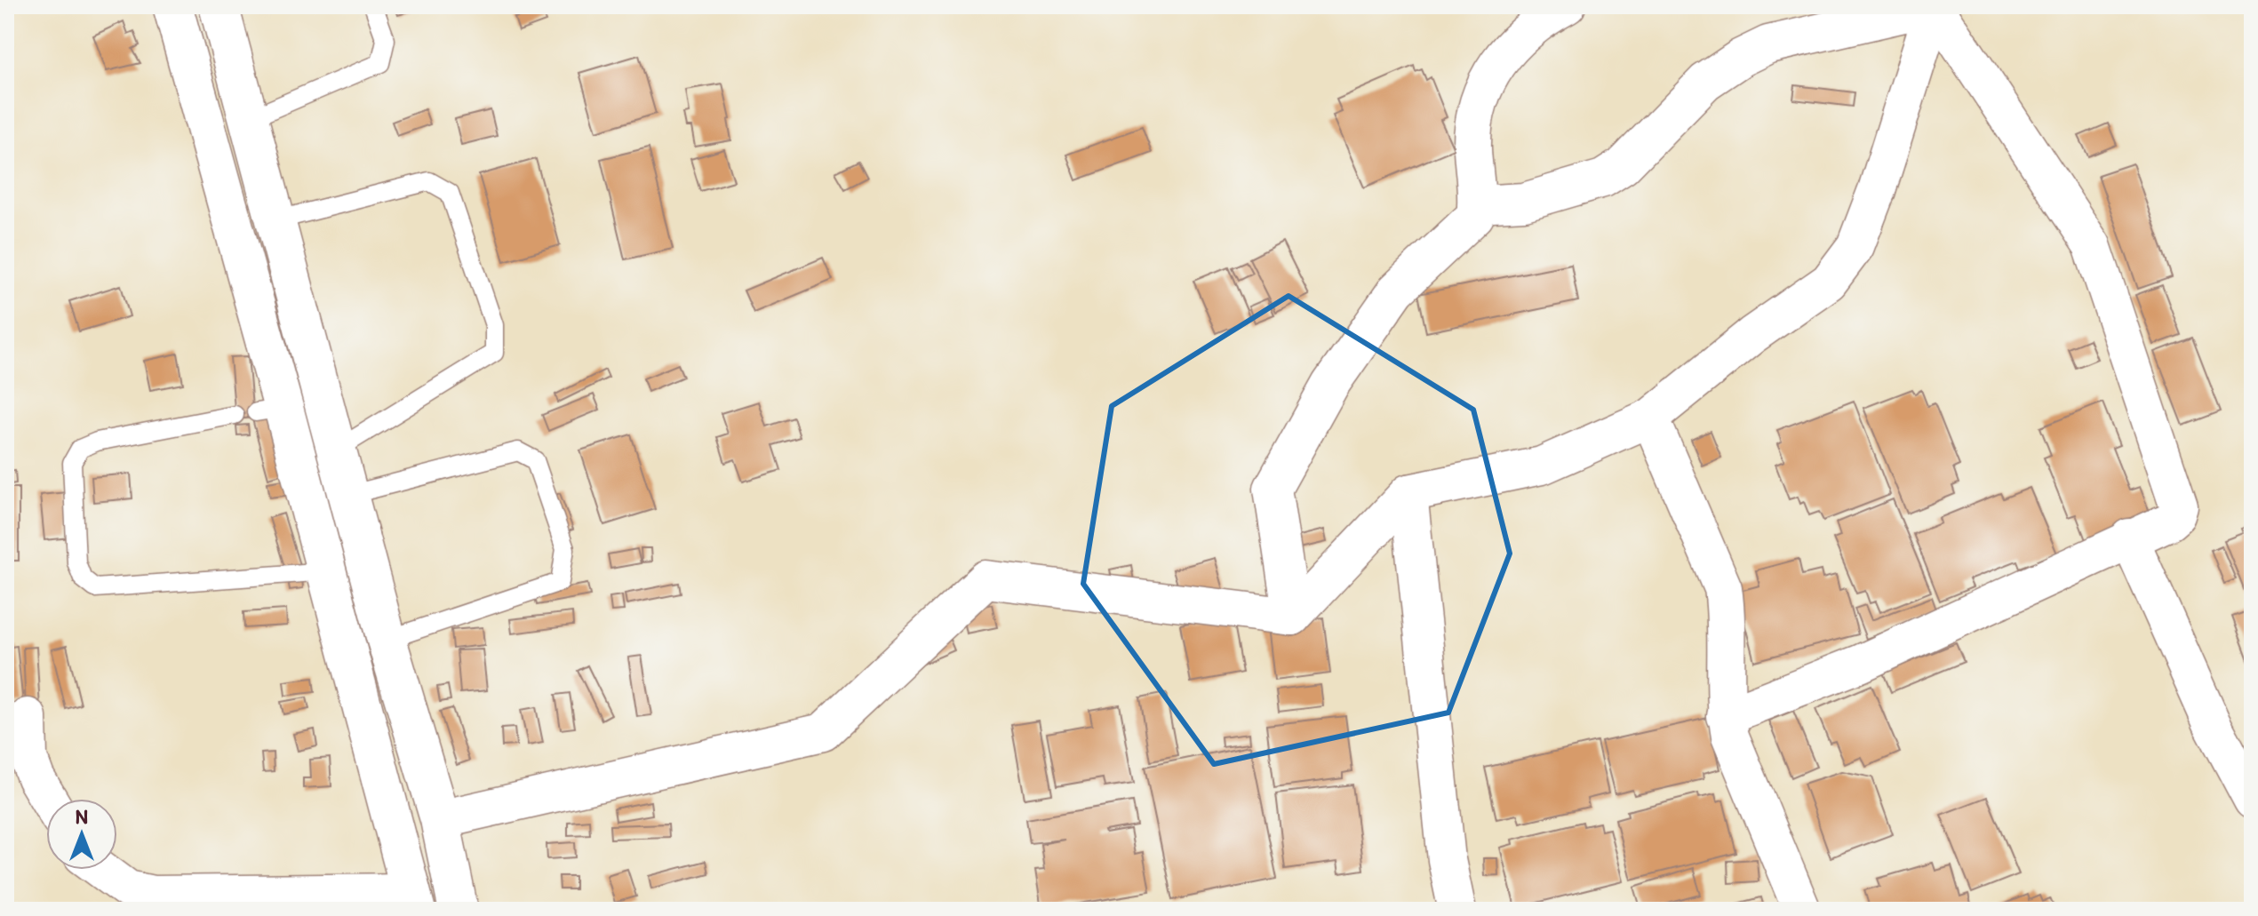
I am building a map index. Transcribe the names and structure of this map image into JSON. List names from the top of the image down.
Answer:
{
  "north": "top"
}
